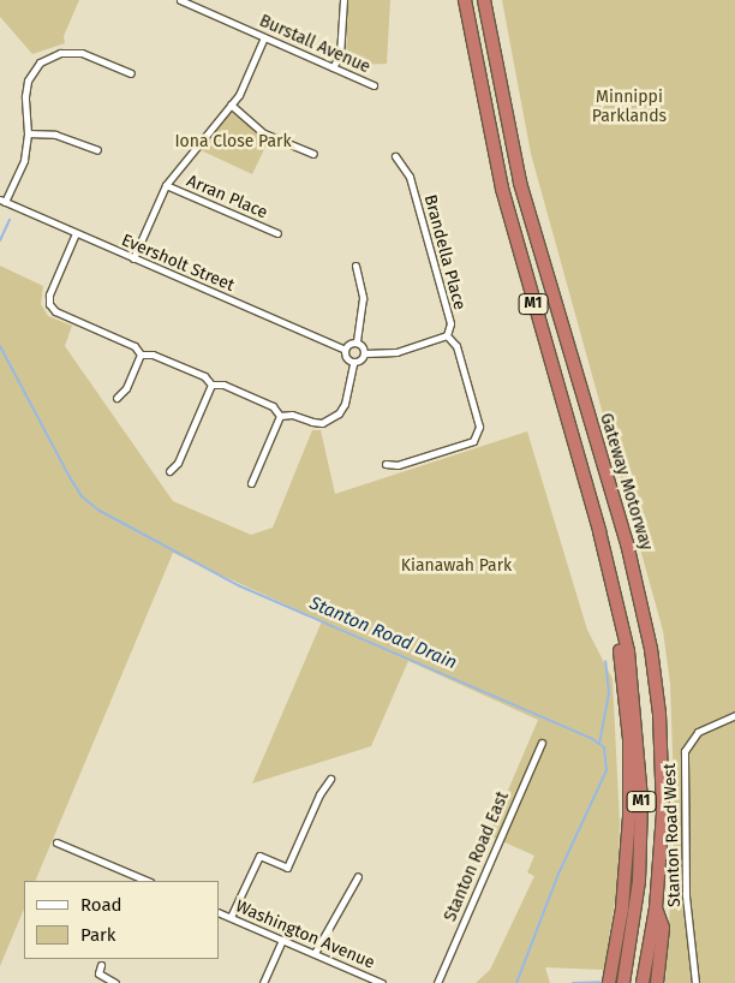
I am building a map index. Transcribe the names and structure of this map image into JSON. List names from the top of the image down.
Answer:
{
  "streets": {
    "highway": ["M1", "Gateway Motorway"],
    "street": [
      "Burstall Avenue",
      "Arran Place",
      "Brandella Place",
      "Eversholt Street",
      "Stanton Road West",
      "Stanton Road East",
      "Washington Avenue"
    ]
  },
  "water": ["Stanton Road Drain"],
  "parks": ["Minnippi Parklands", "Iona Close Park", "Kianawah Park"],
  "legend": ["Road", "Park"]
}
